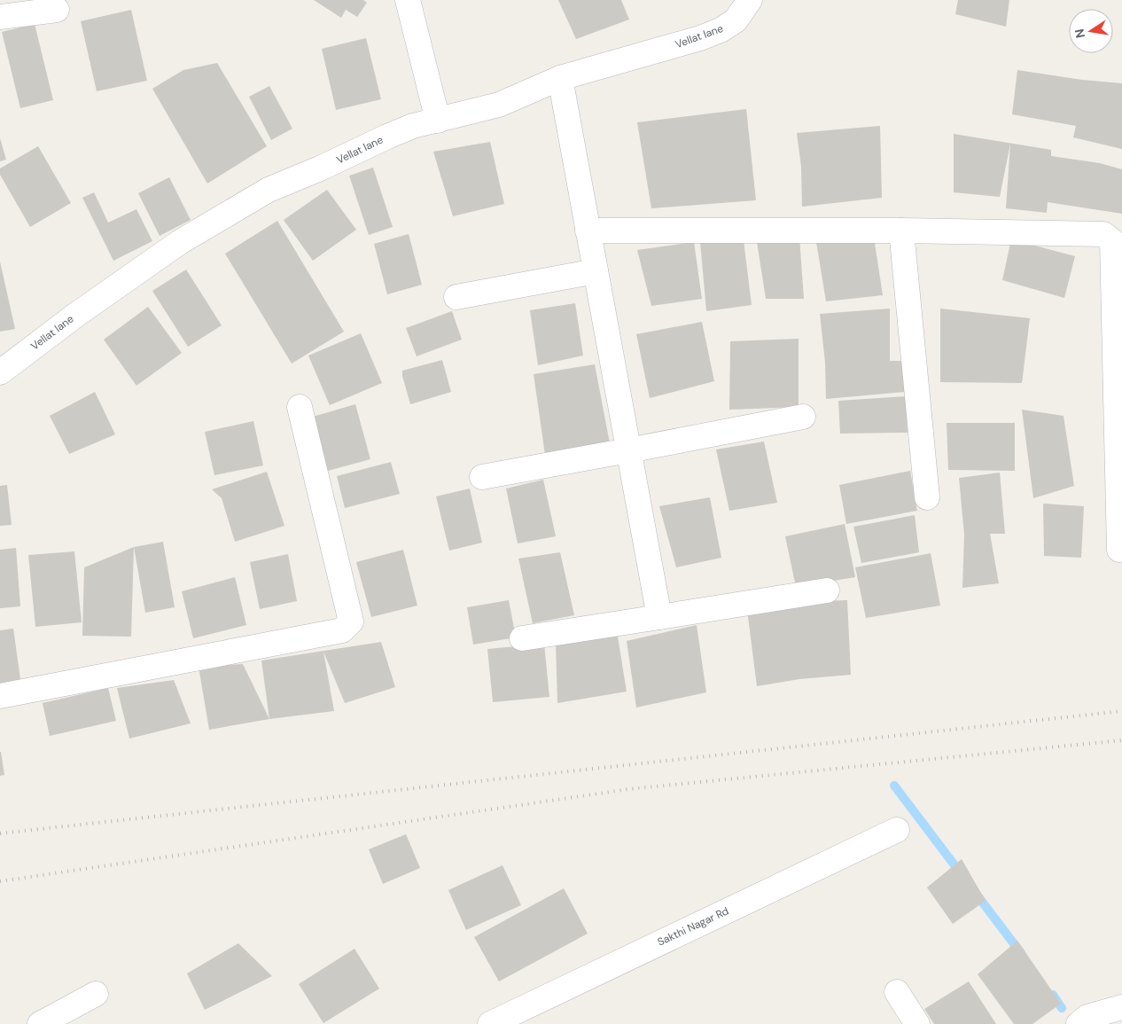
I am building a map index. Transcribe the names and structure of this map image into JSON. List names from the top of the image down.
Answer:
{
  "streets": {
    "street": ["Vellat lane", "Sakthi Nagar Rd"]
  },
  "north": "left"
}
